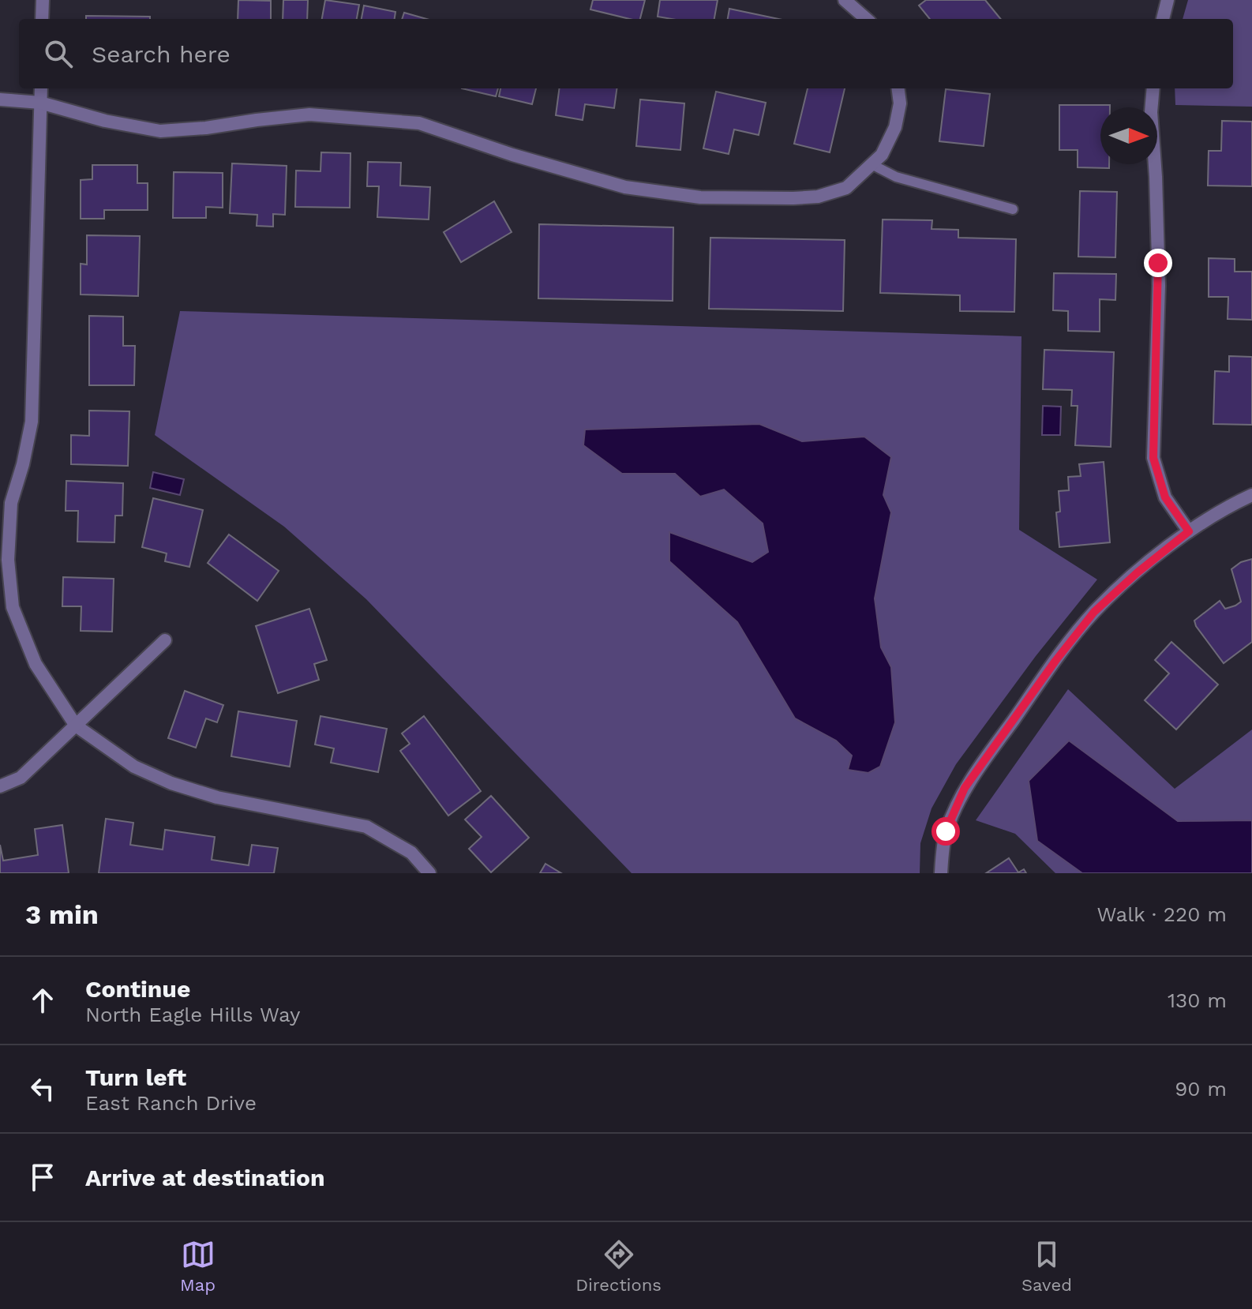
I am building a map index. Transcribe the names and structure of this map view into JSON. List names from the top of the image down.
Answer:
{
  "north": "right",
  "page": {
    "search": "Search here",
    "heading": ["3 min", "Walk · 220 m"],
    "list": [
      ["Continue", "North Eagle Hills Way", "130 m"],
      ["Turn left", "East Ranch Drive", "90 m"],
      "Arrive at destination"
    ],
    "nav": ["Map", "Directions", "Saved"]
  }
}
